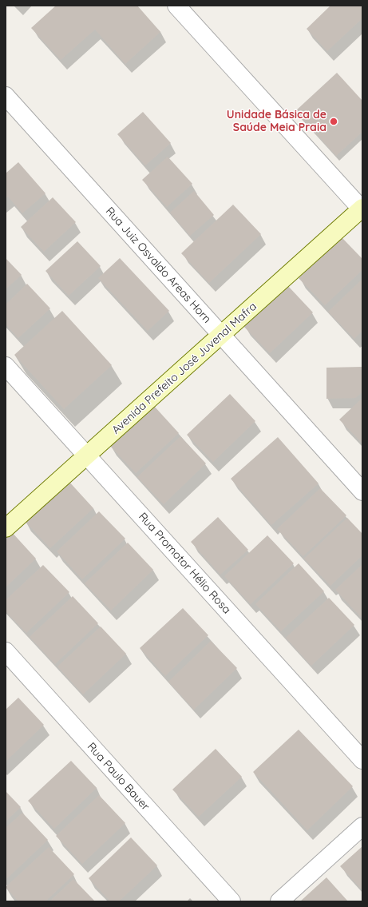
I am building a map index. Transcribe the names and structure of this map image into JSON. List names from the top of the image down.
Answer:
{
  "streets": {
    "main road": ["Avenida Prefeito José Juvenal Mafra"],
    "street": ["Rua Juiz Osvaldo Areas Horn", "Rua Promotor Hélio Rosa", "Rua Paulo Bauer"]
  },
  "crossings": [
    ["Rua Juiz Osvaldo Areas Horn", "Avenida Prefeito José Juvenal Mafra"],
    ["Avenida Prefeito José Juvenal Mafra", "Rua Promotor Hélio Rosa"]
  ],
  "places": ["Unidade Básica de Saúde Meia Praia"]
}
